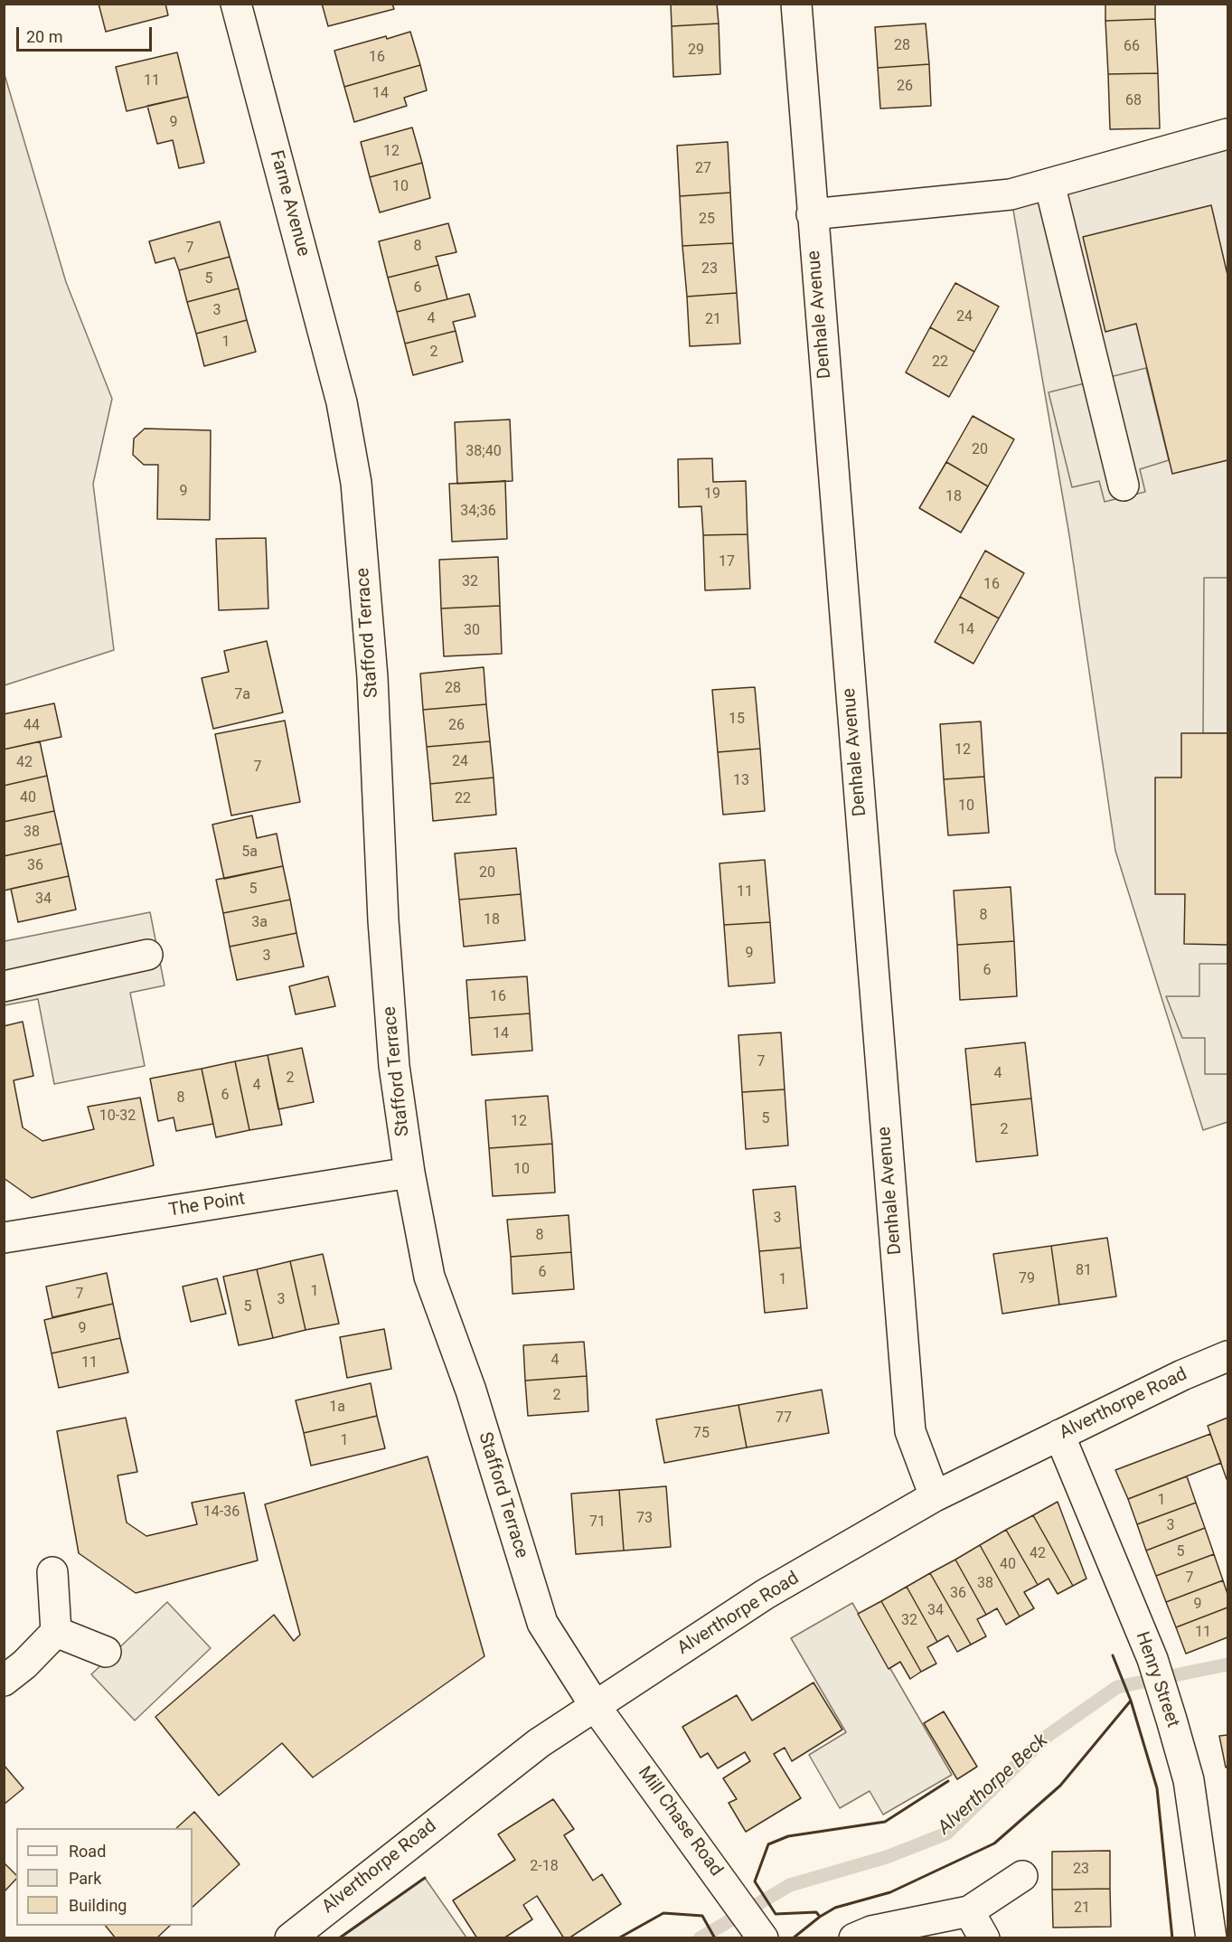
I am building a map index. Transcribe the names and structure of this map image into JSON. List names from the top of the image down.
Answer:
{
  "streets": {
    "street": [
      "Farne Avenue",
      "Denhale Avenue",
      "Stafford Terrace",
      "The Point",
      "Alverthorpe Road",
      "Henry Street",
      "Mill Chase Road"
    ]
  },
  "crossings": [
    ["Farne Avenue", "Stafford Terrace"],
    ["Denhale Avenue", "Alverthorpe Road"],
    ["Stafford Terrace", "The Point"],
    ["Stafford Terrace", "Alverthorpe Road"],
    ["Stafford Terrace", "Mill Chase Road"],
    ["Alverthorpe Road", "Henry Street"],
    ["Alverthorpe Road", "Mill Chase Road"]
  ],
  "water": ["Alverthorpe Beck"],
  "house_numbers": [
    "28",
    "66",
    "29",
    "16",
    "11",
    "26",
    "14",
    "68",
    "9",
    "12",
    "27",
    "10",
    "25",
    "8",
    "7",
    "23",
    "5",
    "6",
    "3",
    "24",
    "4",
    "21",
    "1",
    "2",
    "22",
    "20",
    "38;40",
    "9",
    "19",
    "18",
    "34;36",
    "17",
    "32",
    "16",
    "14",
    "30",
    "28",
    "7a",
    "15",
    "44",
    "26",
    "12",
    "24",
    "42",
    "7",
    "13",
    "40",
    "22",
    "10",
    "38",
    "5a",
    "36",
    "20",
    "5",
    "11",
    "34",
    "8",
    "18",
    "3a",
    "9",
    "3",
    "6",
    "16",
    "14",
    "7",
    "4",
    "2",
    "4",
    "6",
    "8",
    "10-32",
    "5",
    "12",
    "2",
    "10",
    "3",
    "8",
    "81",
    "6",
    "79",
    "1",
    "1",
    "7",
    "3",
    "5",
    "9",
    "4",
    "11",
    "2",
    "1a",
    "77",
    "75",
    "1",
    "1",
    "14-36",
    "73",
    "71",
    "3",
    "5",
    "42",
    "40",
    "7",
    "38",
    "36",
    "9",
    "34",
    "32",
    "11",
    "2-18",
    "23",
    "21"
  ],
  "legend": ["Road", "Park", "Building"],
  "scale_bar": "20 m"
}
